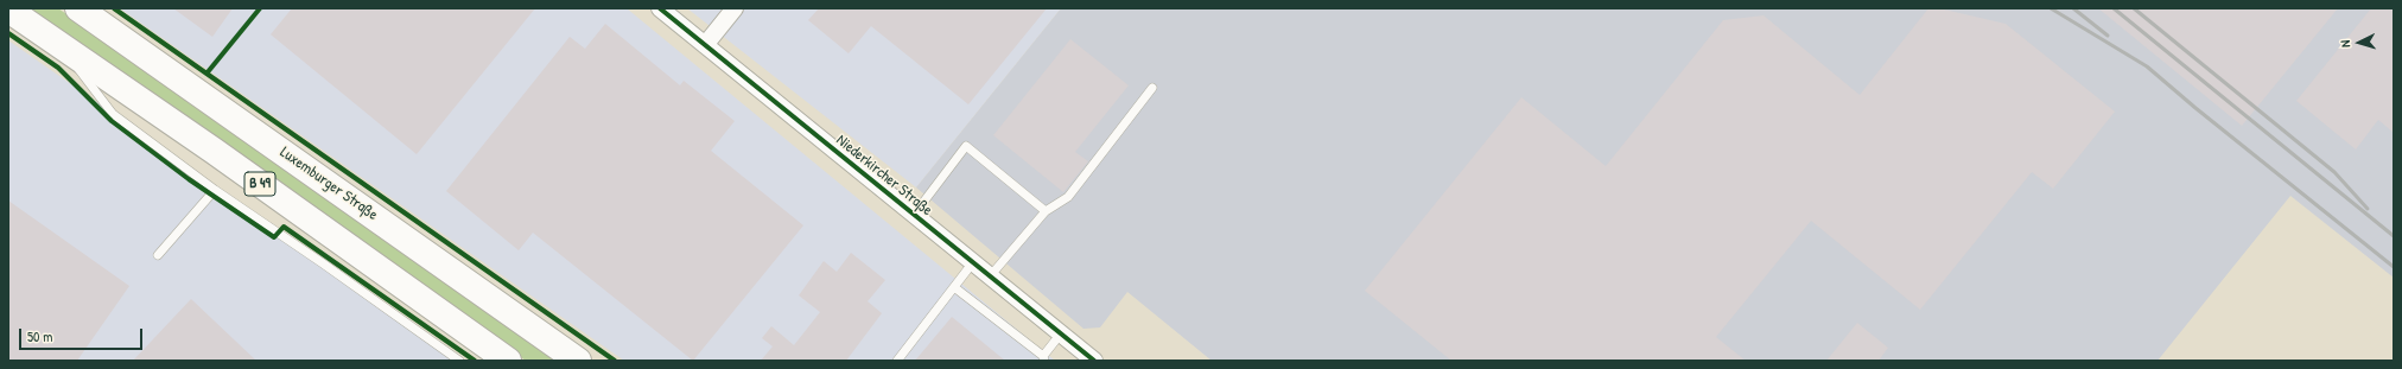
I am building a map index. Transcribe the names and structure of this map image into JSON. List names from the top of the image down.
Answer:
{
  "streets": {
    "main road": ["B 49", "Luxemburger Straße"],
    "street": ["Niederkircher Straße"]
  },
  "scale_bar": "50 m",
  "north": "left"
}
